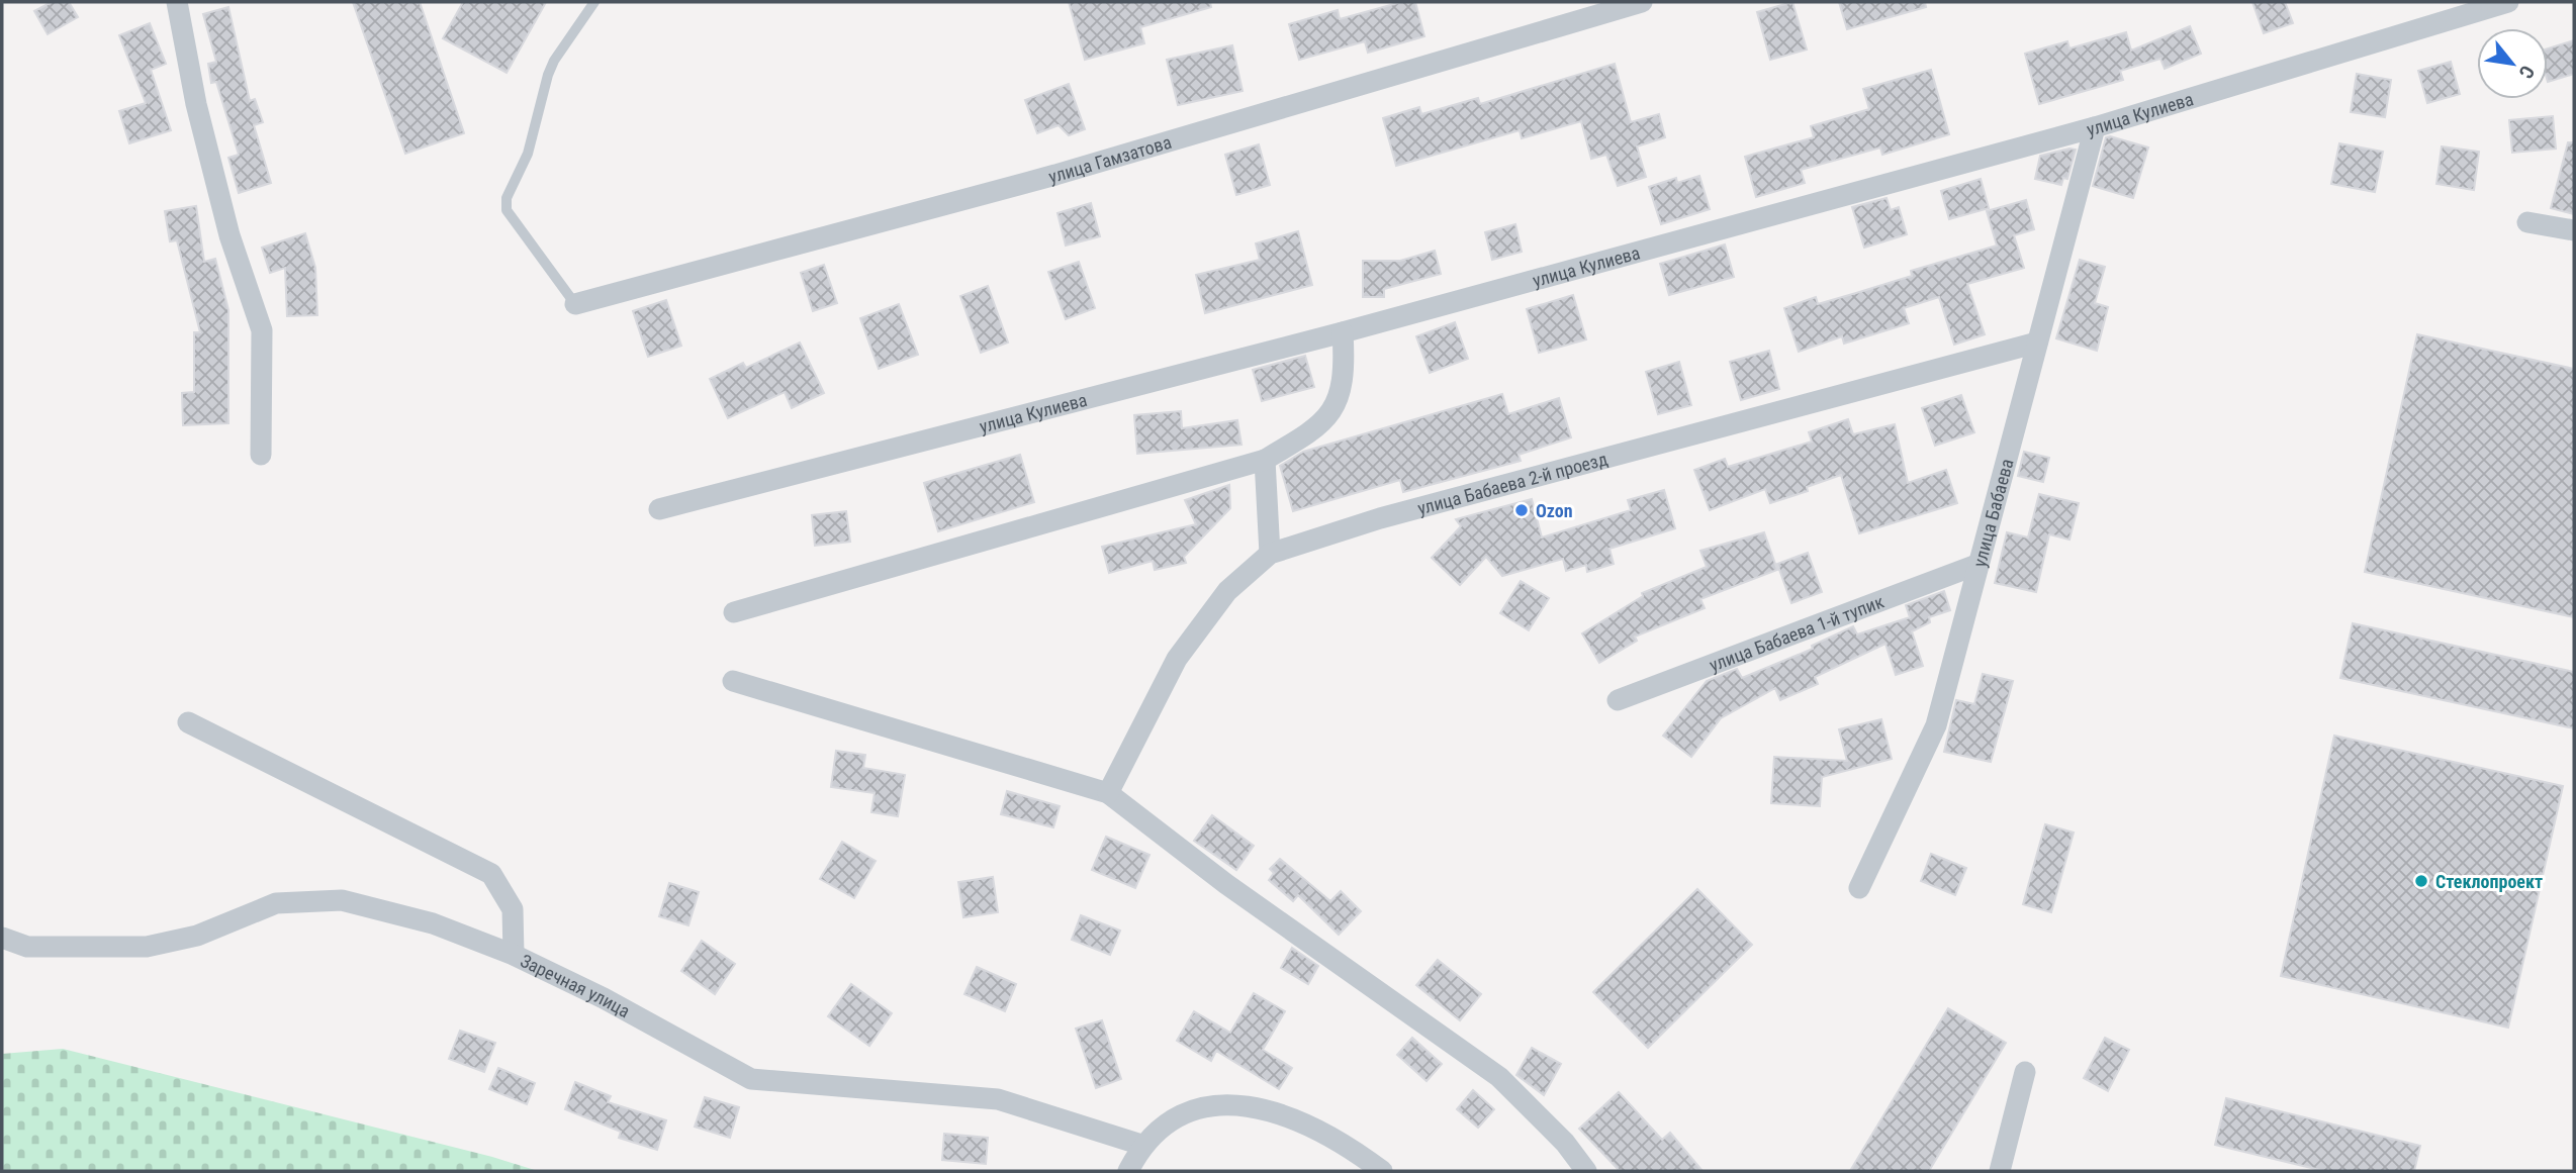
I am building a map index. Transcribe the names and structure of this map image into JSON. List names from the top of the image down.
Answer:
{
  "streets": {
    "street": [
      "улица Кулиева",
      "улица Гамзатова",
      "улица Бабаева 2-й проезд",
      "улица Бабаева",
      "улица Бабаева 1-й тупик",
      "Заречная улица"
    ]
  },
  "crossings": [
    ["улица Кулиева", "улица Бабаева"],
    ["улица Бабаева 2-й проезд", "улица Бабаева"],
    ["улица Бабаева", "улица Бабаева 1-й тупик"]
  ],
  "places": ["Ozon", "Стеклопроект"],
  "north": "bottom right"
}
